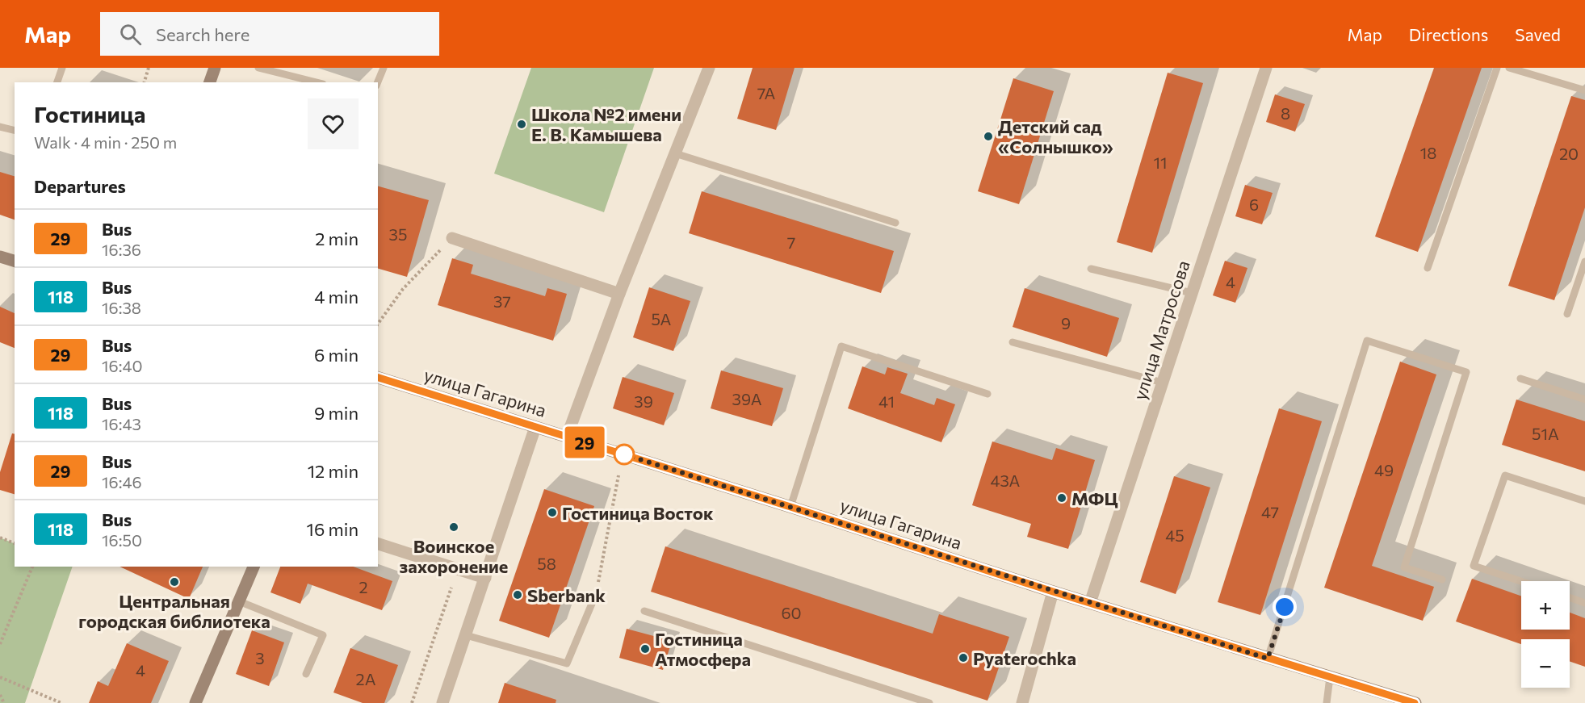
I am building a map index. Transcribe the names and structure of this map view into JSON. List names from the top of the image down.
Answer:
{
  "streets": {
    "main road": ["улица Гагарина"],
    "street": ["улица Матросова"]
  },
  "crossings": [
    ["улица Матросова", "улица Гагарина"]
  ],
  "places": [
    "Школа №2 имени Е. В. Камышева",
    "Детский сад «Солнышко»",
    "МФЦ",
    "Гостиница Восток",
    "Воинское захоронение",
    "Центральная городская библиотека",
    "Sberbank",
    "Гостиница Атмосфера",
    "Pyaterochka"
  ],
  "lines": ["bus line 29"],
  "house_numbers": [
    "7А",
    "8",
    "18",
    "20",
    "11",
    "6",
    "35",
    "7",
    "4",
    "37",
    "5А",
    "9",
    "39А",
    "39",
    "41",
    "51А",
    "49",
    "43А",
    "47",
    "45",
    "58",
    "2",
    "60",
    "3",
    "4",
    "2А"
  ],
  "page": {
    "header": "Map",
    "search": "Search here",
    "nav": ["Map", "Directions", "Saved"],
    "on_map": "29",
    "heading": [
      ["Гостиница", "Walk · 4 min · 250 m"],
      "Departures"
    ],
    "list": [
      {
        "mark": "29",
        "name": "Bus",
        "note": "16:36",
        "value": "2 min"
      },
      {
        "mark": "118",
        "name": "Bus",
        "note": "16:38",
        "value": "4 min"
      },
      {
        "mark": "29",
        "name": "Bus",
        "note": "16:40",
        "value": "6 min"
      },
      {
        "mark": "118",
        "name": "Bus",
        "note": "16:43",
        "value": "9 min"
      },
      {
        "mark": "29",
        "name": "Bus",
        "note": "16:46",
        "value": "12 min"
      },
      {
        "mark": "118",
        "name": "Bus",
        "note": "16:50",
        "value": "16 min"
      }
    ],
    "map_buttons": ["+", "−"]
  }
}
